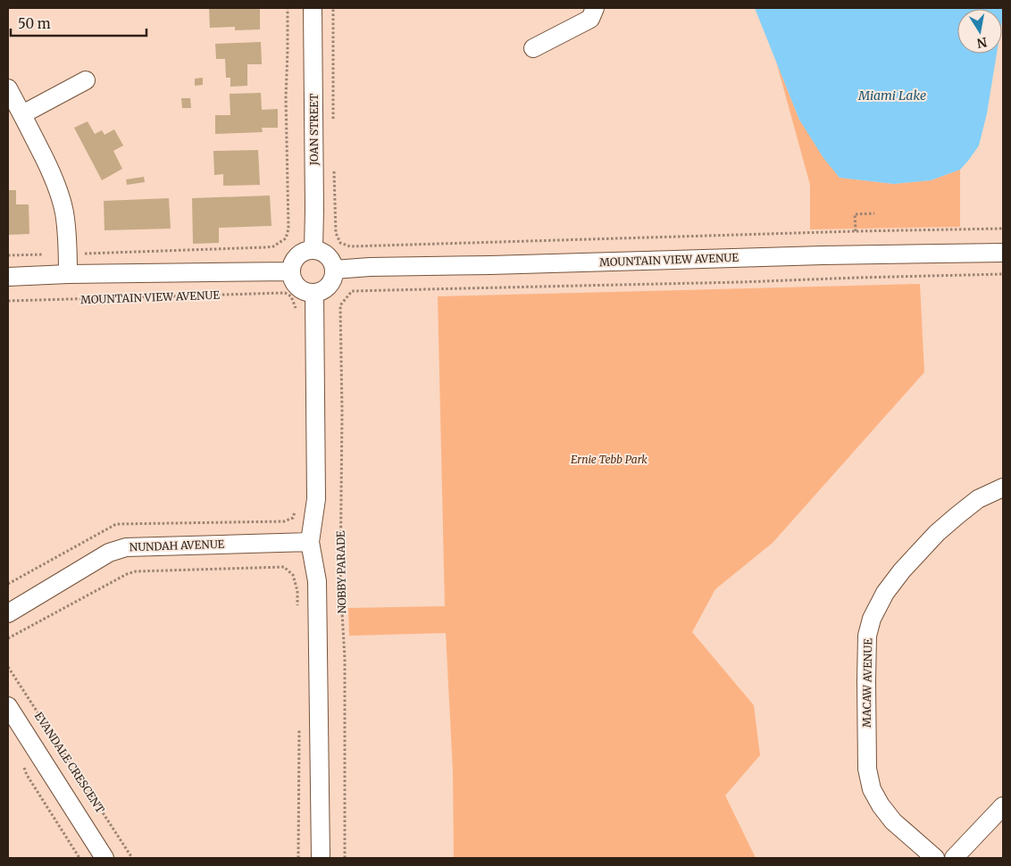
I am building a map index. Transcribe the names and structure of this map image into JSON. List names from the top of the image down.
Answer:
{
  "streets": {
    "street": [
      "JOAN STREET",
      "MOUNTAIN VIEW AVENUE",
      "NUNDAH AVENUE",
      "MACAW AVENUE",
      "EVANDALE CRESCENT"
    ],
    "path": ["NOBBY PARADE"]
  },
  "crossings": [
    ["JOAN STREET", "MOUNTAIN VIEW AVENUE"],
    ["MOUNTAIN VIEW AVENUE", "NOBBY PARADE"]
  ],
  "water": ["Miami Lake"],
  "parks": ["Ernie Tebb Park"],
  "scale_bar": "50 m",
  "north": "bottom"
}
